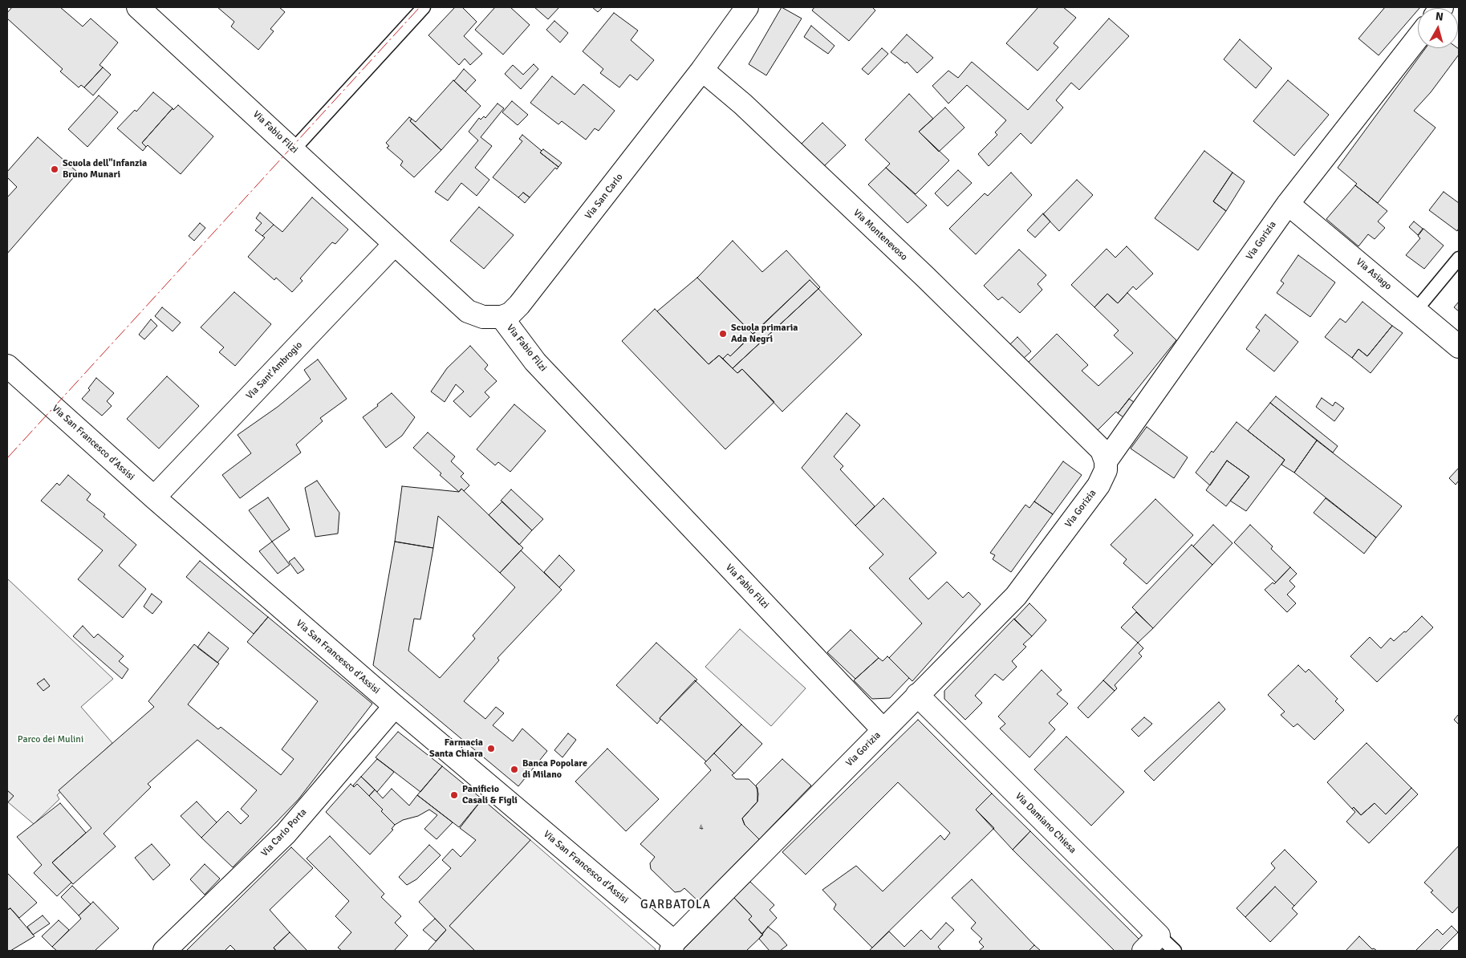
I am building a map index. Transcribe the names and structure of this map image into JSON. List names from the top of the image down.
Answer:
{
  "streets": {
    "street": [
      "Via Fabio Filzi",
      "Via San Carlo",
      "Via Montenevoso",
      "Via Gorizia",
      "Via Asiago",
      "Via Sant'Ambrogio",
      "Via San Francesco d'Assisi",
      "Via Damiano Chiesa",
      "Via Carlo Porta"
    ]
  },
  "crossings": [
    ["Via Fabio Filzi", "Via San Carlo"],
    ["Via Fabio Filzi", "Via Gorizia"],
    ["Via Fabio Filzi", "Via Sant'Ambrogio"],
    ["Via San Carlo", "Via Montenevoso"],
    ["Via Montenevoso", "Via Gorizia"],
    ["Via Gorizia", "Via Asiago"],
    ["Via Gorizia", "Via San Francesco d'Assisi"],
    ["Via Gorizia", "Via Damiano Chiesa"],
    ["Via Sant'Ambrogio", "Via San Francesco d'Assisi"],
    ["Via San Francesco d'Assisi", "Via Carlo Porta"]
  ],
  "districts": ["GARBATOLA"],
  "parks": ["Parco dei Mulini"],
  "places": [
    "Scuola dell\"Infanzia Bruno Munari",
    "Scuola primaria Ada Negri",
    "Farmacia Santa Chiara",
    "Banca Popolare di Milano",
    "Panificio Casali & Figli"
  ],
  "house_numbers": ["4"],
  "north": "top"
}
